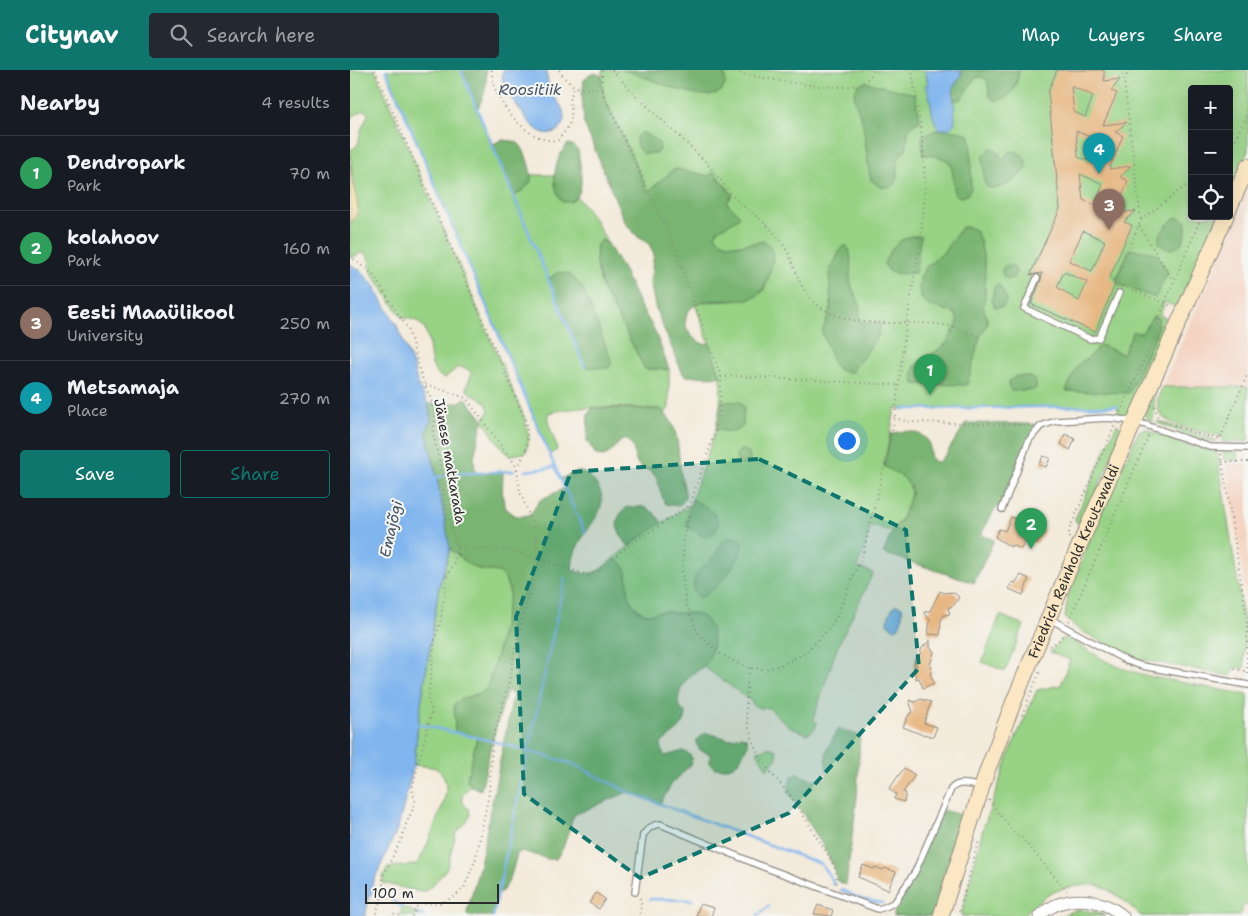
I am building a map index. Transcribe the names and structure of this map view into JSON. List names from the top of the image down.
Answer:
{
  "streets": {
    "main road": ["Friedrich Reinhold Kreutzwaldi"],
    "path": ["Jänese matkarada"]
  },
  "water": ["Roositiik", "Emajõgi"],
  "scale_bar": "100 m",
  "page": {
    "header": "Citynav",
    "search": "Search here",
    "nav": ["Map", "Layers", "Share"],
    "heading": ["Nearby", "4 results"],
    "map_buttons": ["+", "−"],
    "pins": [
      "4",
      "3",
      "1",
      "2"
    ],
    "list": [
      {
        "mark": "1",
        "name": "Dendropark",
        "note": "Park",
        "value": "70 m"
      },
      {
        "mark": "2",
        "name": "kolahoov",
        "note": "Park",
        "value": "160 m"
      },
      {
        "mark": "3",
        "name": "Eesti Maaülikool",
        "note": "University",
        "value": "250 m"
      },
      {
        "mark": "4",
        "name": "Metsamaja",
        "note": "Place",
        "value": "270 m"
      }
    ],
    "buttons": ["Save", "Share"],
    "scale": "100 m"
  }
}
